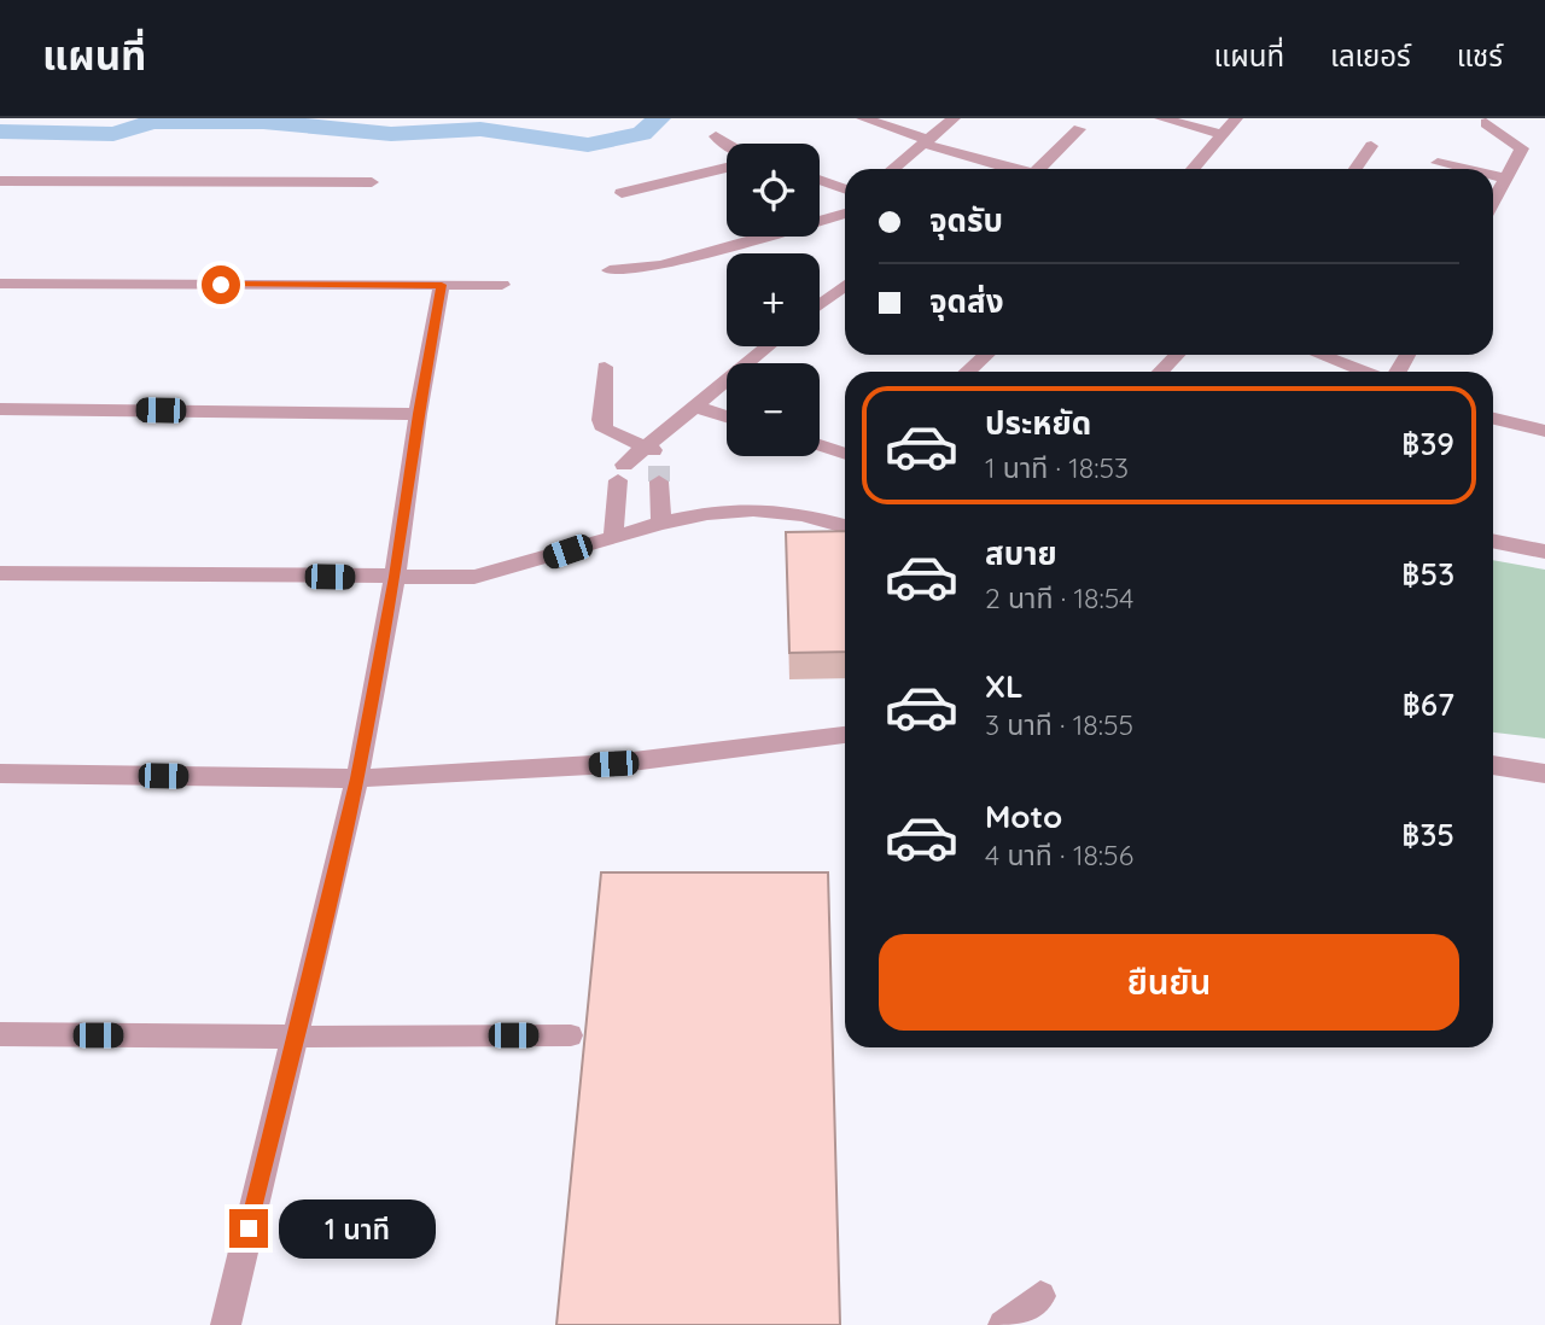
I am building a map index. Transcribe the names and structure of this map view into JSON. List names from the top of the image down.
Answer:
{
  "page": {
    "header": "แผนที่",
    "nav": ["แผนที่", "เลเยอร์", "แชร์"],
    "map_buttons": ["+", "−"],
    "banner": ["จุดรับ", "จุดส่ง"],
    "list": [
      {
        "name": "ประหยัด",
        "note": "1 นาที · 18:53",
        "value": "฿39"
      },
      {
        "name": "สบาย",
        "note": "2 นาที · 18:54",
        "value": "฿53"
      },
      {
        "name": "XL",
        "note": "3 นาที · 18:55",
        "value": "฿67"
      },
      {
        "name": "Moto",
        "note": "4 นาที · 18:56",
        "value": "฿35"
      }
    ],
    "buttons": "ยืนยัน",
    "bubble": "1 นาที"
  }
}
